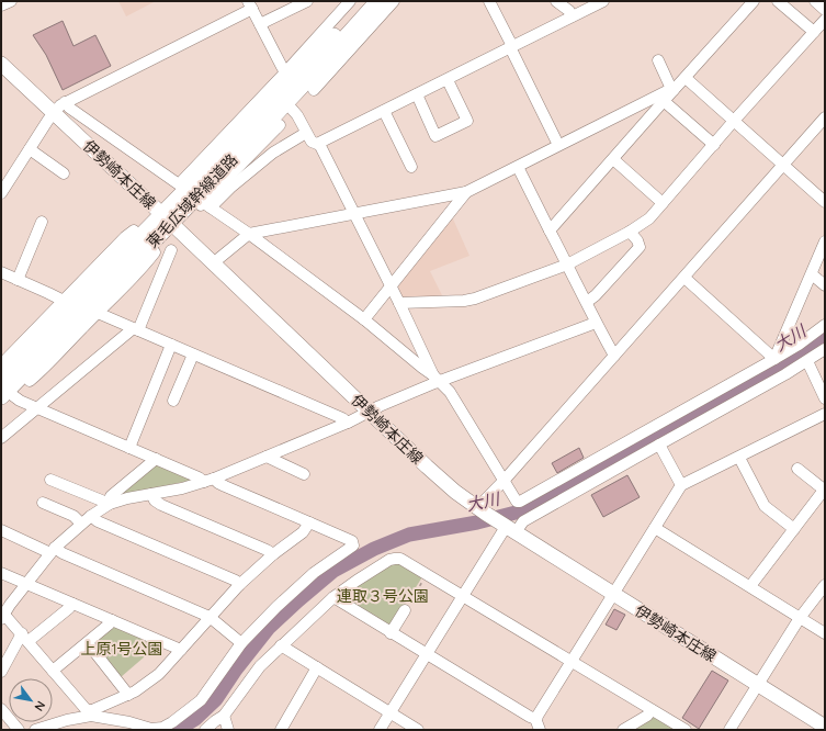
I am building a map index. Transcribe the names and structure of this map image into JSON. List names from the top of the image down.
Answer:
{
  "streets": {
    "highway": ["東毛広域幹線道路"],
    "main road": ["伊勢崎本庄線"]
  },
  "crossings": [
    ["伊勢崎本庄線", "東毛広域幹線道路"]
  ],
  "water": ["大川"],
  "parks": ["連取３号公園", "上原1号公園"],
  "north": "bottom right"
}
